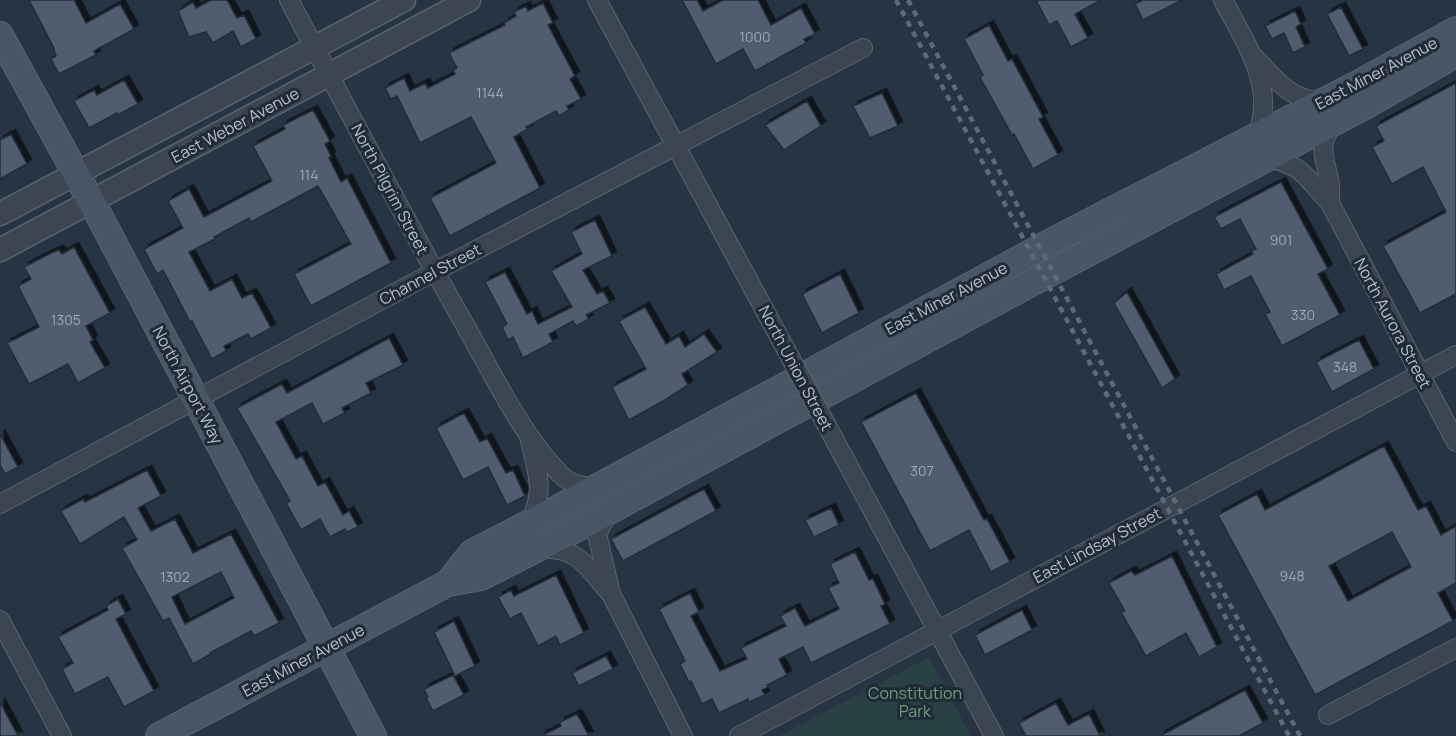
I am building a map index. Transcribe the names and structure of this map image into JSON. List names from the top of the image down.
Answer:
{
  "streets": {
    "main road": ["East Miner Avenue", "North Airport Way"],
    "street": [
      "East Weber Avenue",
      "North Pilgrim Street",
      "Channel Street",
      "North Aurora Street",
      "North Union Street",
      "East Lindsay Street"
    ]
  },
  "crossings": [
    ["East Miner Avenue", "North Pilgrim Street"],
    ["East Miner Avenue", "North Aurora Street"],
    ["East Miner Avenue", "North Airport Way"],
    ["East Weber Avenue", "North Pilgrim Street"],
    ["East Weber Avenue", "North Airport Way"],
    ["North Pilgrim Street", "Channel Street"],
    ["Channel Street", "North Union Street"],
    ["Channel Street", "North Airport Way"],
    ["North Aurora Street", "East Lindsay Street"],
    ["North Union Street", "East Lindsay Street"]
  ],
  "parks": ["Constitution Park"],
  "house_numbers": [
    "1000",
    "1144",
    "114",
    "901",
    "330",
    "1305",
    "348",
    "307",
    "948",
    "1302"
  ]
}
